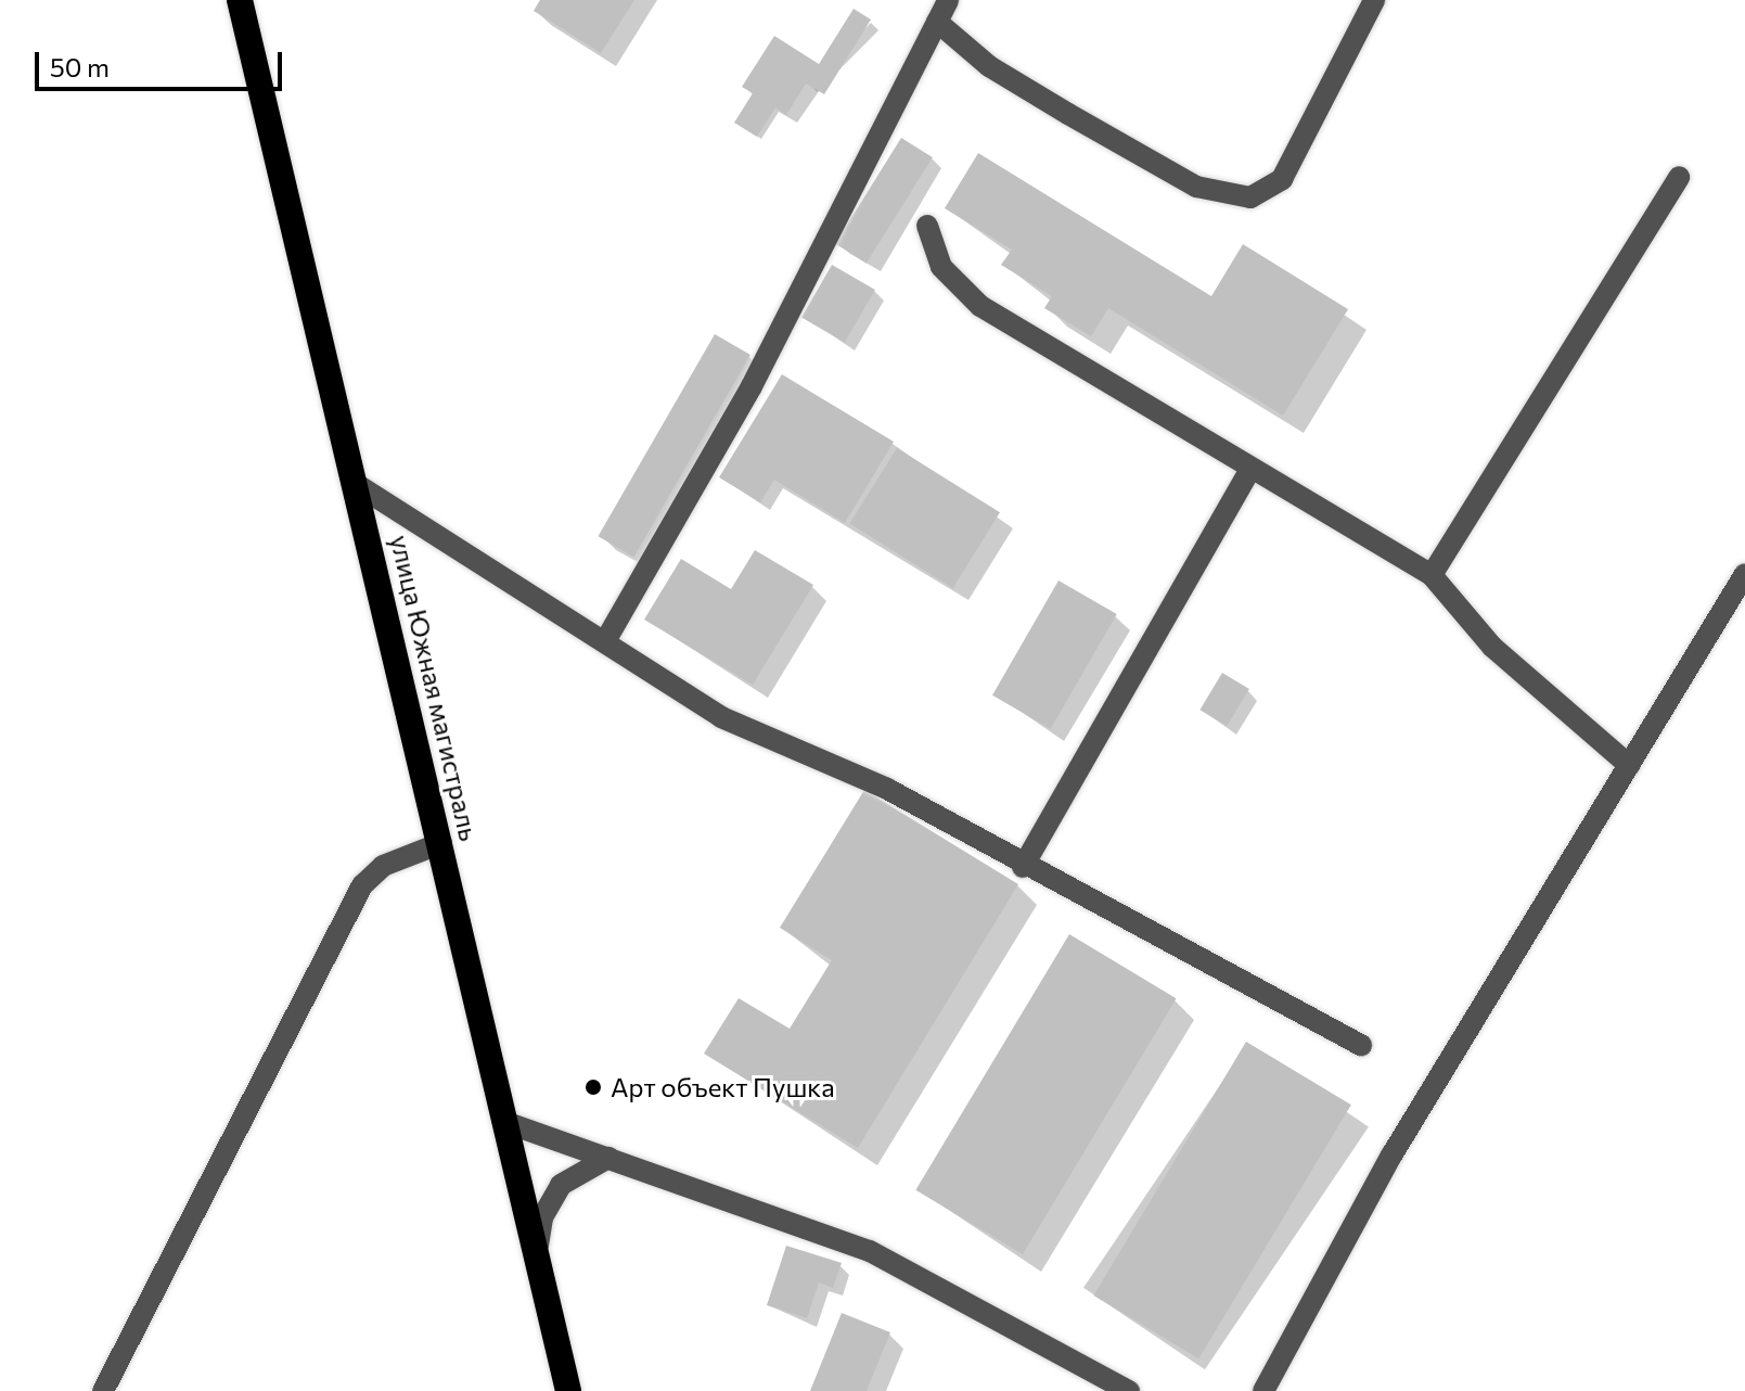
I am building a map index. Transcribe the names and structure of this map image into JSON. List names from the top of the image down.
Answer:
{
  "streets": {
    "highway": ["улица Южная магистраль"]
  },
  "places": ["Арт объект Пушка"],
  "scale_bar": "50 m"
}
